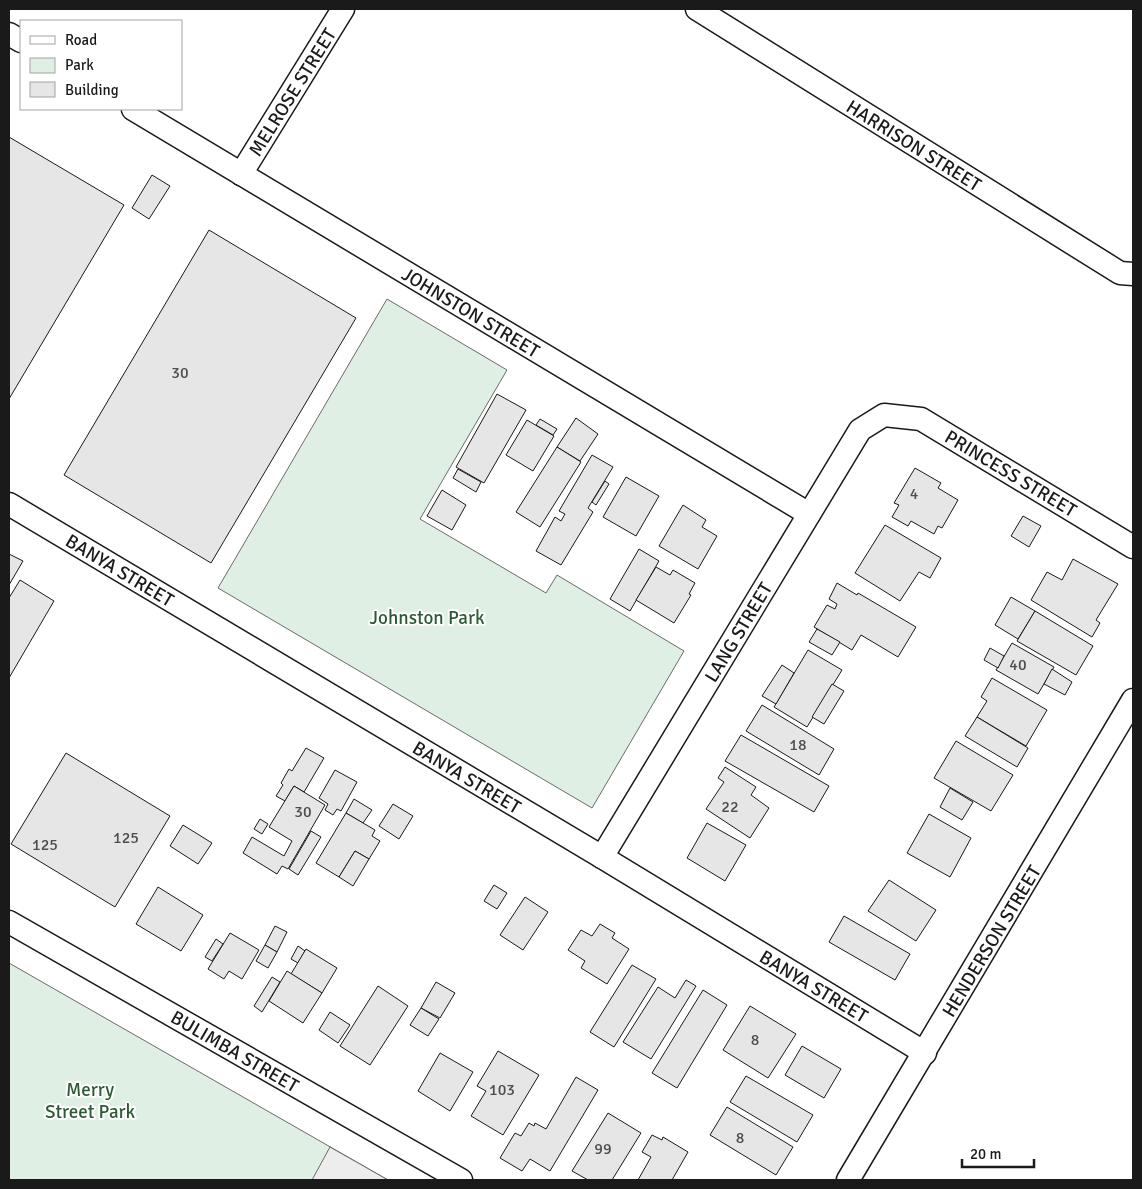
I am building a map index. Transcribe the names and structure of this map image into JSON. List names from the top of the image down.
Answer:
{
  "streets": {
    "street": [
      "MELROSE STREET",
      "HARRISON STREET",
      "JOHNSTON STREET",
      "PRINCESS STREET",
      "BANYA STREET",
      "LANG STREET",
      "HENDERSON STREET",
      "BULIMBA STREET"
    ]
  },
  "crossings": [
    ["MELROSE STREET", "JOHNSTON STREET"],
    ["JOHNSTON STREET", "LANG STREET"],
    ["PRINCESS STREET", "LANG STREET"],
    ["BANYA STREET", "LANG STREET"],
    ["BANYA STREET", "HENDERSON STREET"]
  ],
  "parks": ["Johnston Park", "Merry Street Park"],
  "house_numbers": [
    "30",
    "4",
    "40",
    "18",
    "22",
    "30",
    "125",
    "125",
    "8",
    "103",
    "8",
    "99"
  ],
  "legend": ["Road", "Park", "Building"],
  "scale_bar": "20 m"
}
